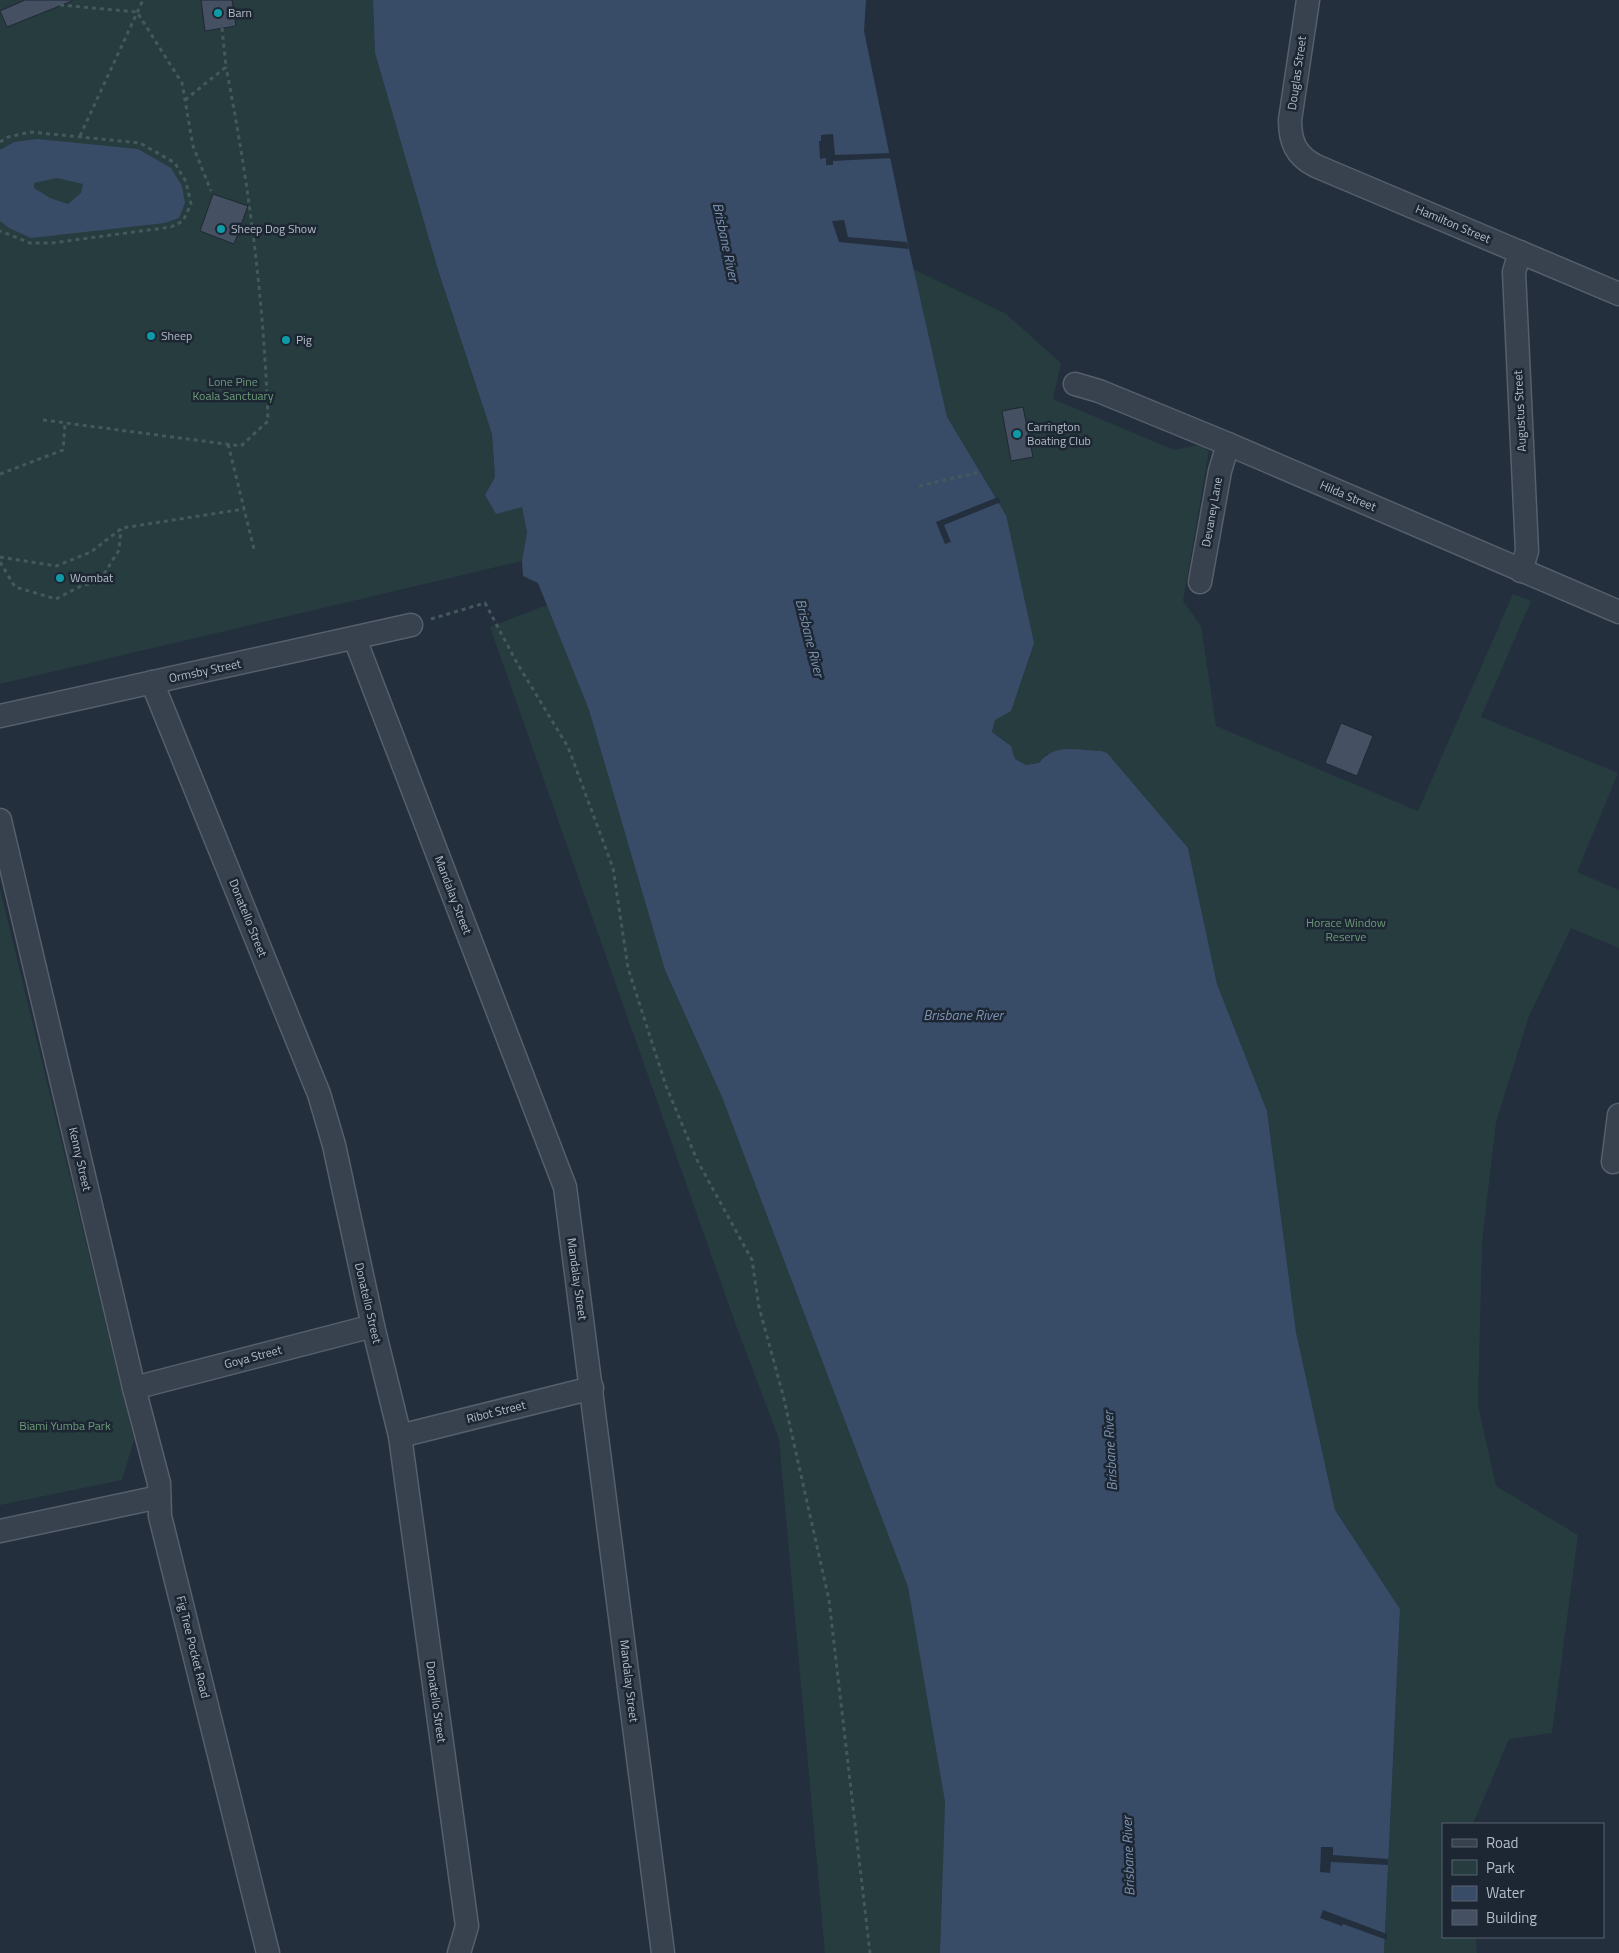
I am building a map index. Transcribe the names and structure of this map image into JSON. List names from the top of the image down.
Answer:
{
  "streets": {
    "street": [
      "Douglas Street",
      "Hamilton Street",
      "Augustus Street",
      "Hilda Street",
      "Devaney Lane",
      "Ormsby Street",
      "Mandalay Street",
      "Donatello Street",
      "Kenny Street",
      "Goya Street",
      "Ribot Street",
      "Fig Tree Pocket Road"
    ]
  },
  "crossings": [
    ["Douglas Street", "Hamilton Street"],
    ["Hamilton Street", "Augustus Street"],
    ["Augustus Street", "Hilda Street"],
    ["Hilda Street", "Devaney Lane"],
    ["Ormsby Street", "Mandalay Street"],
    ["Ormsby Street", "Donatello Street"],
    ["Mandalay Street", "Ribot Street"],
    ["Donatello Street", "Goya Street"],
    ["Donatello Street", "Ribot Street"],
    ["Kenny Street", "Goya Street"],
    ["Kenny Street", "Fig Tree Pocket Road"]
  ],
  "water": ["Brisbane River"],
  "parks": ["Lone Pine Koala Sanctuary", "Horace Window Reserve", "Biami Yumba Park"],
  "places": [
    "Barn",
    "Sheep Dog Show",
    "Sheep",
    "Pig",
    "Carrington Boating Club",
    "Wombat"
  ],
  "legend": [
    "Road",
    "Park",
    "Water",
    "Building"
  ]
}
